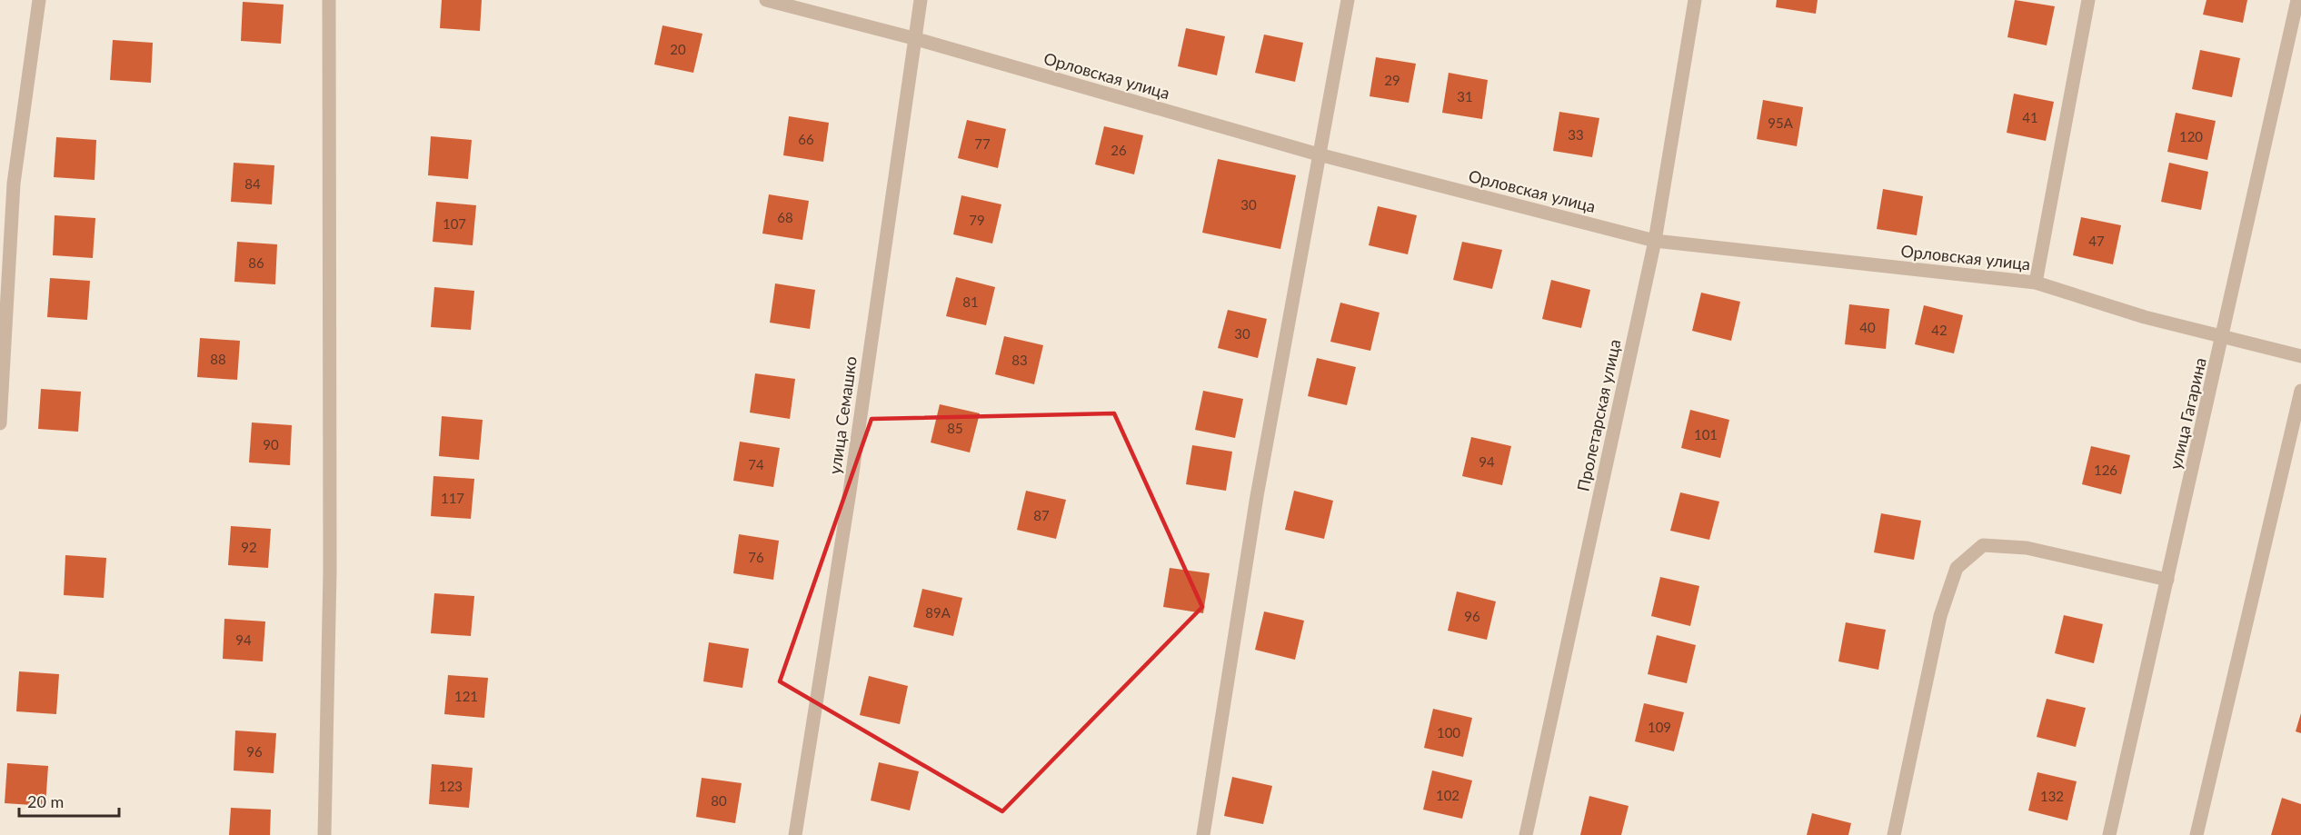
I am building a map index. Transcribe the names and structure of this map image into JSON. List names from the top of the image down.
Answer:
{
  "streets": {
    "street": [
      "Орловская улица",
      "улица Гагарина",
      "улица Семашко",
      "Пролетарская улица"
    ]
  },
  "crossings": [
    ["Орловская улица", "улица Гагарина"],
    ["Орловская улица", "улица Семашко"],
    ["Орловская улица", "Пролетарская улица"]
  ],
  "house_numbers": [
    "20",
    "29",
    "31",
    "41",
    "95А",
    "33",
    "120",
    "66",
    "77",
    "26",
    "84",
    "30",
    "68",
    "79",
    "107",
    "47",
    "86",
    "81",
    "40",
    "42",
    "30",
    "88",
    "83",
    "85",
    "101",
    "90",
    "94",
    "74",
    "126",
    "117",
    "87",
    "92",
    "76",
    "89А",
    "96",
    "94",
    "121",
    "109",
    "100",
    "96",
    "123",
    "102",
    "132",
    "80"
  ],
  "scale_bar": "20 m"
}
